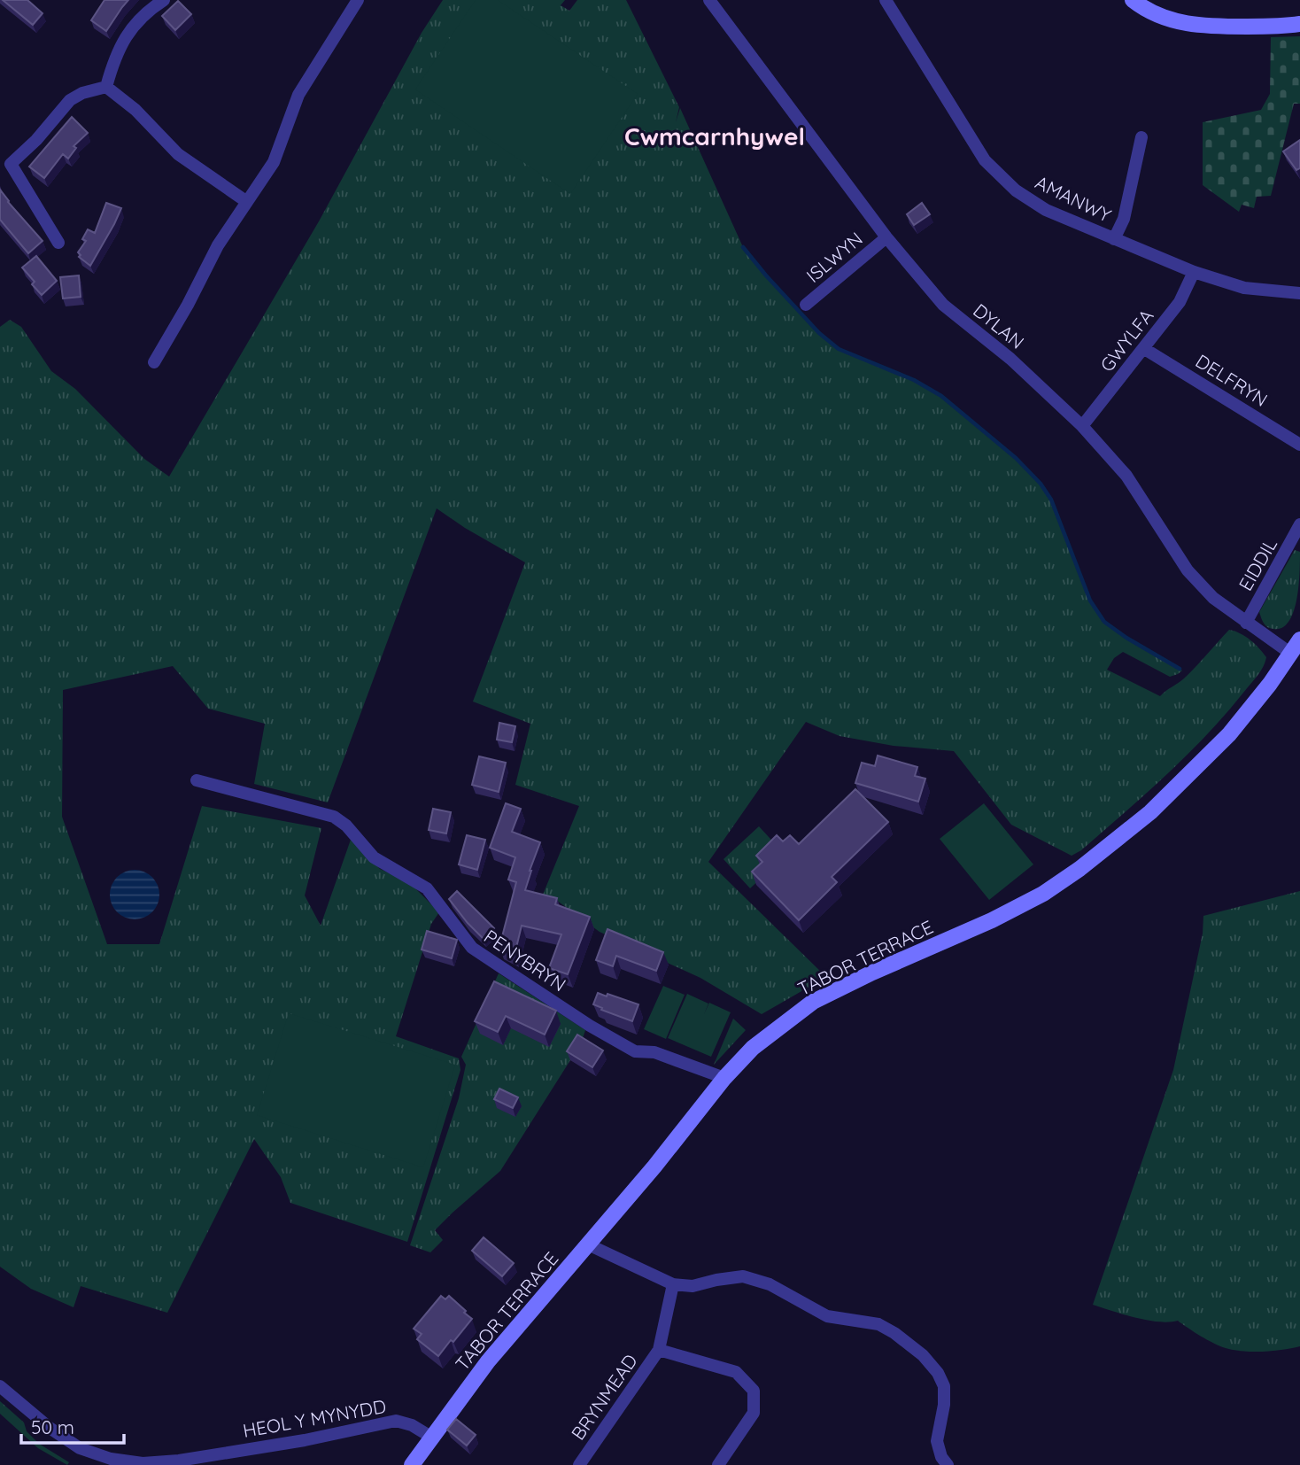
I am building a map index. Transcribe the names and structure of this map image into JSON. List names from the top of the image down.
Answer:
{
  "streets": {
    "main road": ["TABOR TERRACE"],
    "street": [
      "AMANWY",
      "ISLWYN",
      "DYLAN",
      "GWYLFA",
      "DELFRYN",
      "EIDDIL",
      "PENYBRYN",
      "BRYNMEAD",
      "HEOL Y MYNYDD"
    ]
  },
  "crossings": [
    ["AMANWY", "GWYLFA"],
    ["ISLWYN", "DYLAN"],
    ["DYLAN", "GWYLFA"],
    ["DYLAN", "EIDDIL"],
    ["DYLAN", "TABOR TERRACE"],
    ["GWYLFA", "DELFRYN"],
    ["TABOR TERRACE", "PENYBRYN"],
    ["TABOR TERRACE", "HEOL Y MYNYDD"]
  ],
  "districts": ["Cwmcarnhywel"],
  "scale_bar": "50 m"
}
